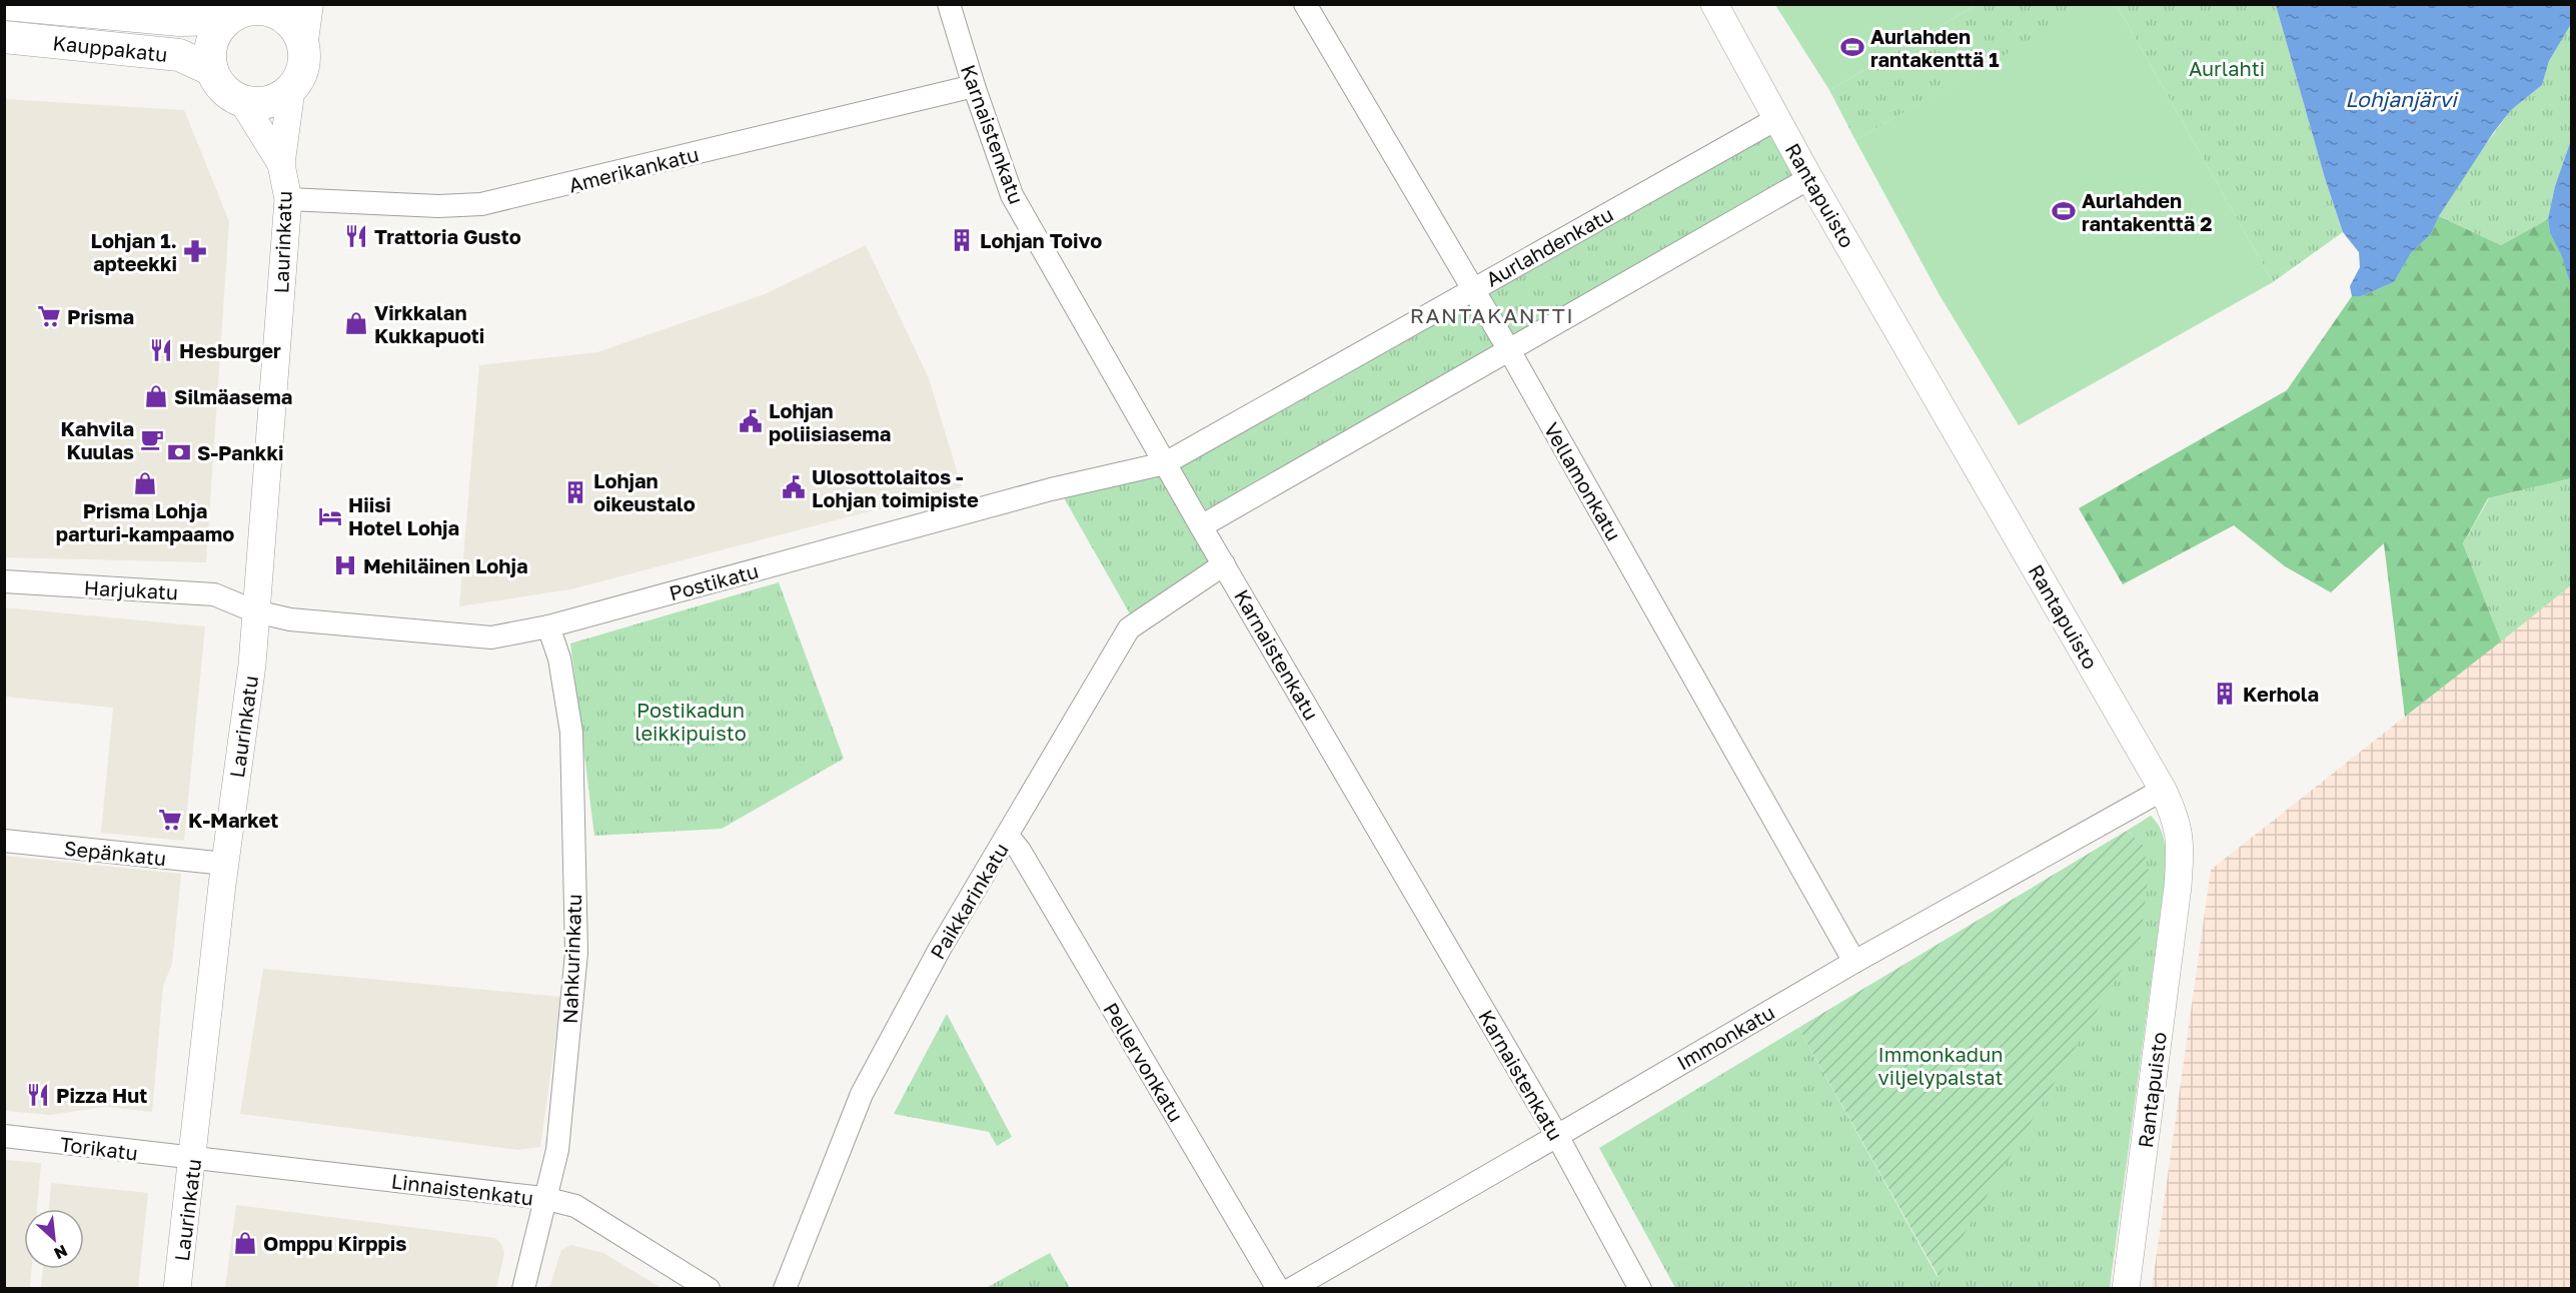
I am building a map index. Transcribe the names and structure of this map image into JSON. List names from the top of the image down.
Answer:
{
  "streets": {
    "main road": ["Kauppakatu"],
    "street": [
      "Karnaistenkatu",
      "Amerikankatu",
      "Rantapuisto",
      "Laurinkatu",
      "Aurlahdenkatu",
      "Vellamonkatu",
      "Postikatu",
      "Harjukatu",
      "Sepänkatu",
      "Paikkarinkatu",
      "Nahkurinkatu",
      "Immonkatu",
      "Pellervonkatu",
      "Torikatu",
      "Linnaistenkatu"
    ]
  },
  "crossings": [
    ["Kauppakatu", "Laurinkatu"],
    ["Karnaistenkatu", "Amerikankatu"],
    ["Karnaistenkatu", "Aurlahdenkatu"],
    ["Karnaistenkatu", "Postikatu"],
    ["Karnaistenkatu", "Paikkarinkatu"],
    ["Karnaistenkatu", "Immonkatu"],
    ["Amerikankatu", "Laurinkatu"],
    ["Rantapuisto", "Aurlahdenkatu"],
    ["Rantapuisto", "Immonkatu"],
    ["Laurinkatu", "Postikatu"],
    ["Laurinkatu", "Harjukatu"],
    ["Laurinkatu", "Sepänkatu"],
    ["Laurinkatu", "Torikatu"],
    ["Laurinkatu", "Linnaistenkatu"],
    ["Aurlahdenkatu", "Vellamonkatu"],
    ["Aurlahdenkatu", "Postikatu"],
    ["Vellamonkatu", "Immonkatu"],
    ["Postikatu", "Harjukatu"],
    ["Postikatu", "Nahkurinkatu"],
    ["Paikkarinkatu", "Pellervonkatu"],
    ["Nahkurinkatu", "Linnaistenkatu"],
    ["Torikatu", "Linnaistenkatu"]
  ],
  "districts": ["RANTAKANTTI"],
  "water": ["Lohjanjärvi"],
  "parks": ["Aurlahti", "Postikadun leikkipuisto", "Immonkadun viljelypalstat"],
  "places": {
    "sports": ["Aurlahden rantakenttä 1", "Aurlahden rantakenttä 2"],
    "restaurant": ["Trattoria Gusto", "Hesburger", "Pizza Hut"],
    "building": ["Lohjan Toivo", "Lohjan oikeustalo", "Kerhola"],
    "pharmacy": ["Lohjan 1. apteekki"],
    "supermarket": ["Prisma", "K-Market"],
    "shop": [
      "Virkkalan Kukkapuoti",
      "Silmäasema",
      "Prisma Lohja parturi-kampaamo",
      "Omppu Kirppis"
    ],
    "public building": ["Lohjan poliisiasema", "Ulosottolaitos - Lohjan toimipiste"],
    "cafe": ["Kahvila Kuulas"],
    "bank": ["S-Pankki"],
    "hotel": ["Hiisi Hotel Lohja"],
    "hospital": ["Mehiläinen Lohja"]
  },
  "north": "bottom right"
}
